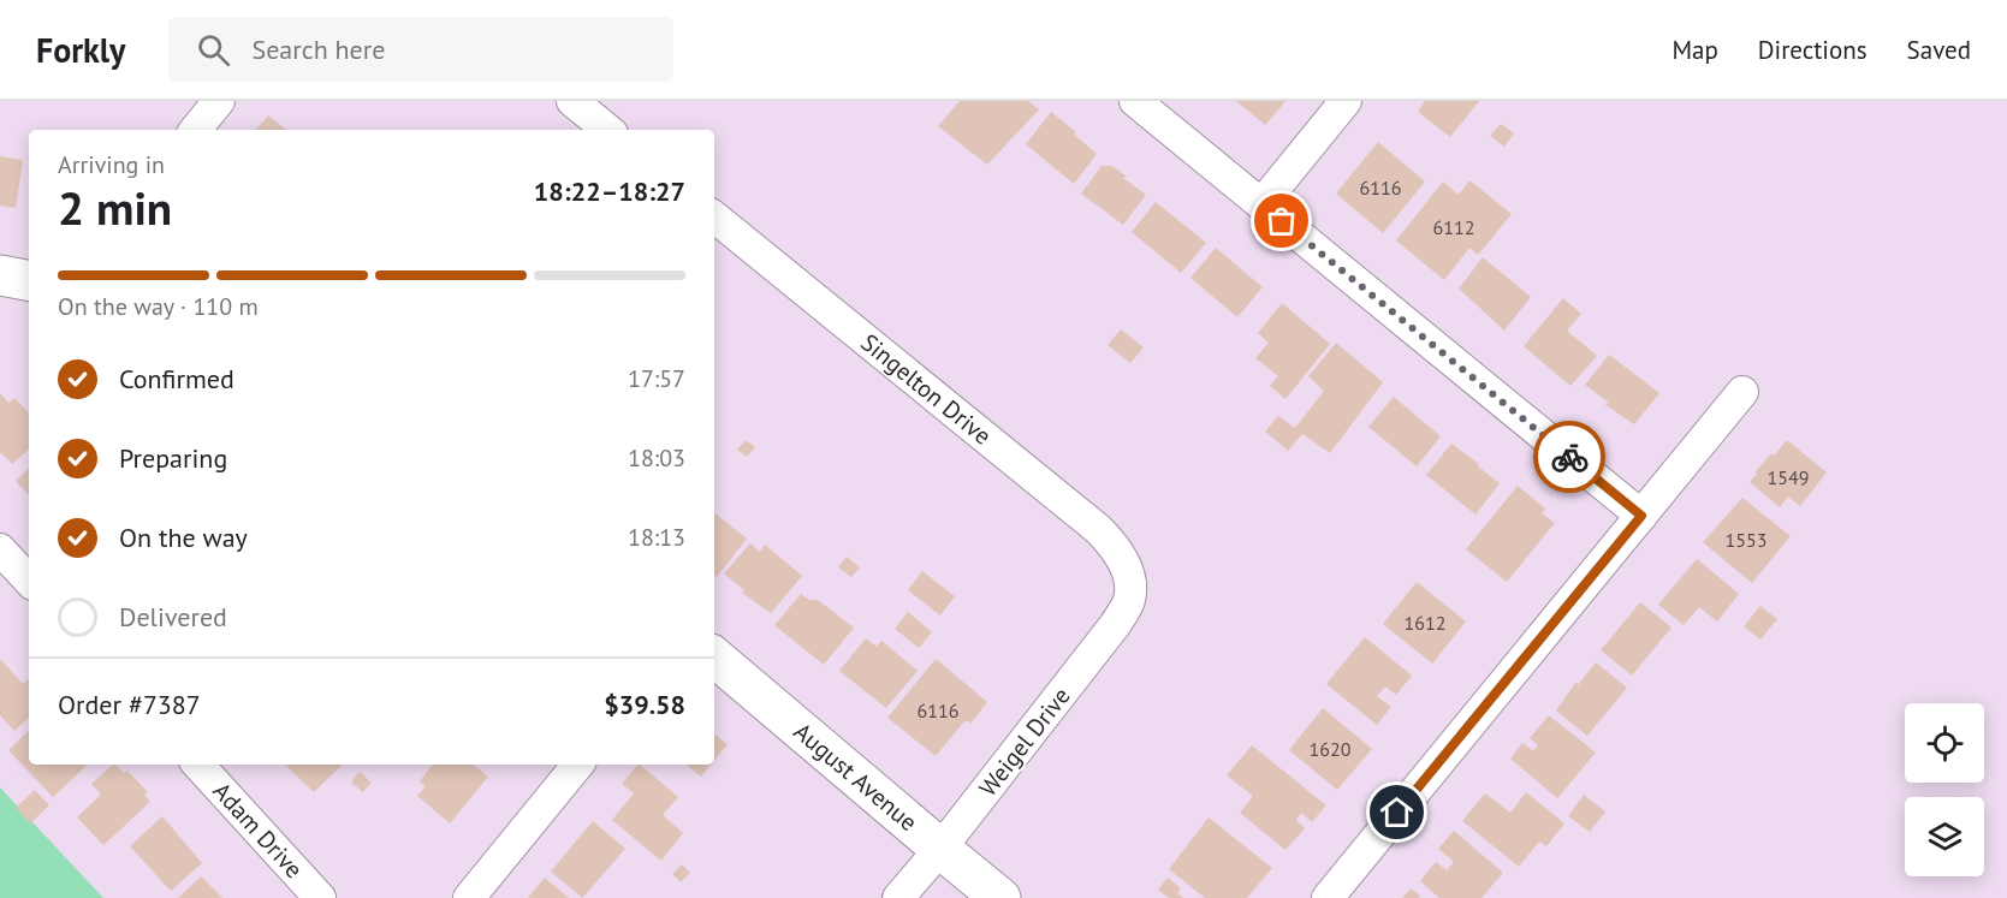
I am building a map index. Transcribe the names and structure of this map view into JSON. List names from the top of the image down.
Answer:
{
  "streets": {
    "street": [
      "Singelton Drive",
      "Weigel Drive",
      "August Avenue",
      "Adam Drive"
    ]
  },
  "crossings": [
    ["Singelton Drive", "Weigel Drive"],
    ["Weigel Drive", "August Avenue"]
  ],
  "house_numbers": [
    "6116",
    "6112",
    "1549",
    "1553",
    "1612",
    "6116",
    "1620"
  ],
  "page": {
    "header": "Forkly",
    "search": "Search here",
    "nav": ["Map", "Directions", "Saved"],
    "heading": ["2 min", "Arriving in", "18:22–18:27"],
    "panel": ["Order #7387", "$39.58"],
    "bar": "On the way · 110 m",
    "list": [
      ["Confirmed", "17:57"],
      ["Preparing", "18:03"],
      ["On the way", "18:13"],
      "Delivered"
    ]
  }
}
